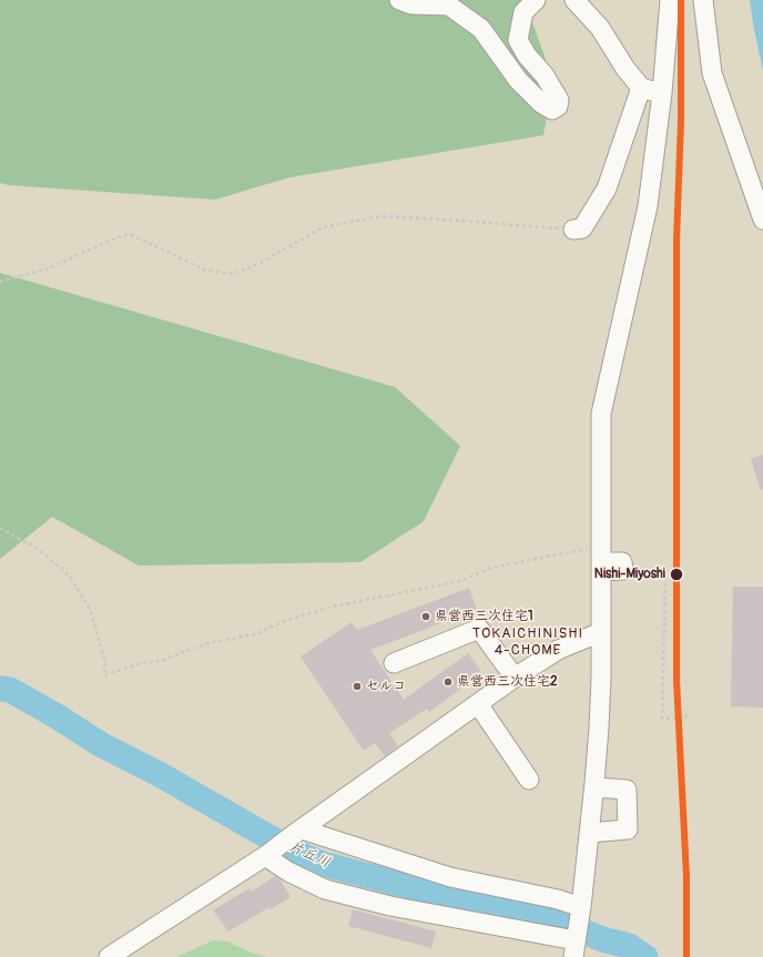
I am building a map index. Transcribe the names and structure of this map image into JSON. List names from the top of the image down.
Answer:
{
  "districts": ["TOKAICHINISHI 4-CHOME"],
  "water": ["片丘川"],
  "places": [
    "Nishi-Miyoshi",
    "県営西三次住宅1",
    "県営西三次住宅2",
    "セルコ"
  ]
}
